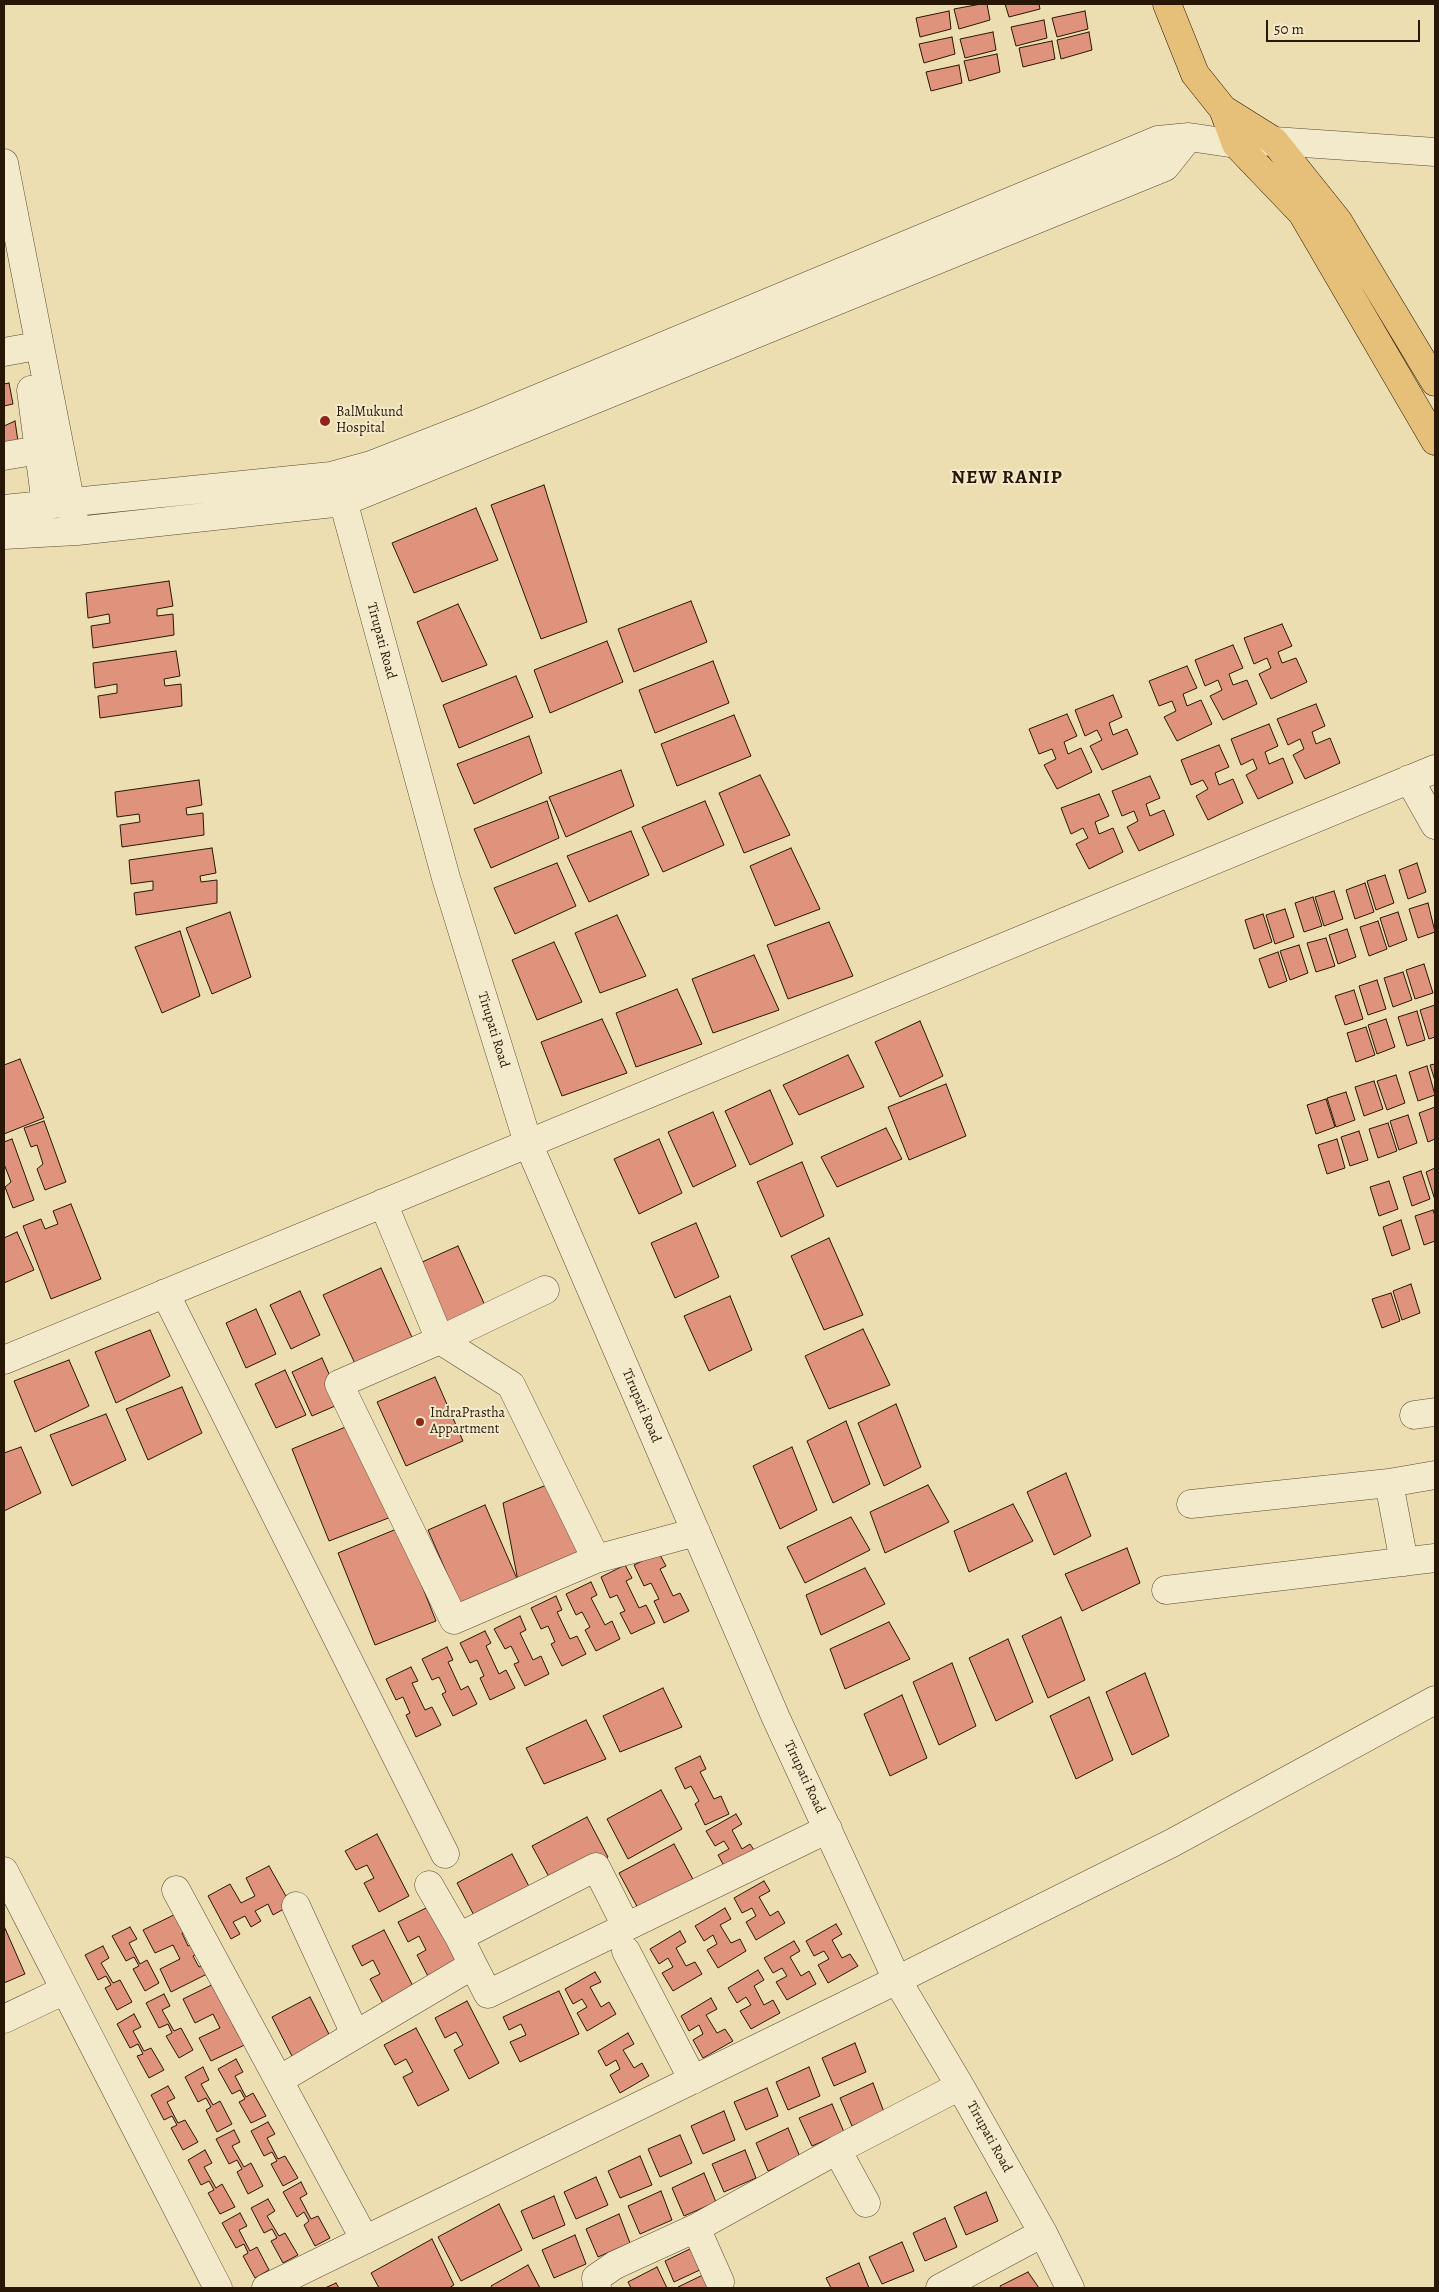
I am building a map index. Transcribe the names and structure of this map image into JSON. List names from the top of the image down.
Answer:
{
  "streets": {
    "street": ["Tirupati Road"]
  },
  "districts": ["NEW RANIP"],
  "places": ["BalMukund Hospital", "IndraPrastha Appartment"],
  "scale_bar": "50 m"
}
